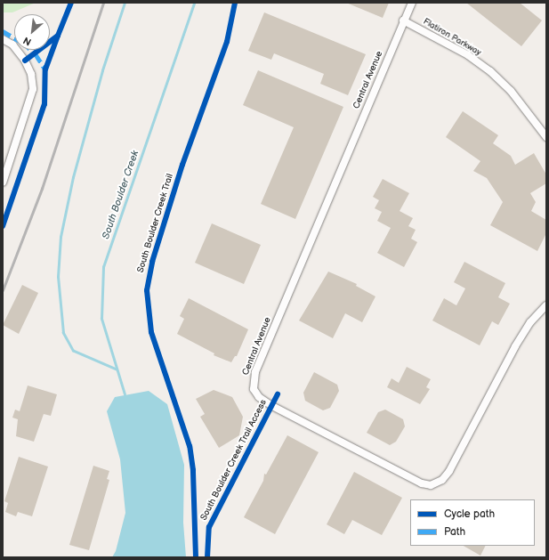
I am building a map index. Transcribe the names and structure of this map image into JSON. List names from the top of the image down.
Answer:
{
  "streets": {
    "street": ["Flatiron Parkway", "Central Avenue"],
    "cycle path": ["South Boulder Creek Trail", "South Boulder Creek Trail Access"]
  },
  "crossings": [
    ["Flatiron Parkway", "Central Avenue"]
  ],
  "water": ["South Boulder Creek"],
  "legend": ["Cycle path", "Path"],
  "north": "bottom left"
}
